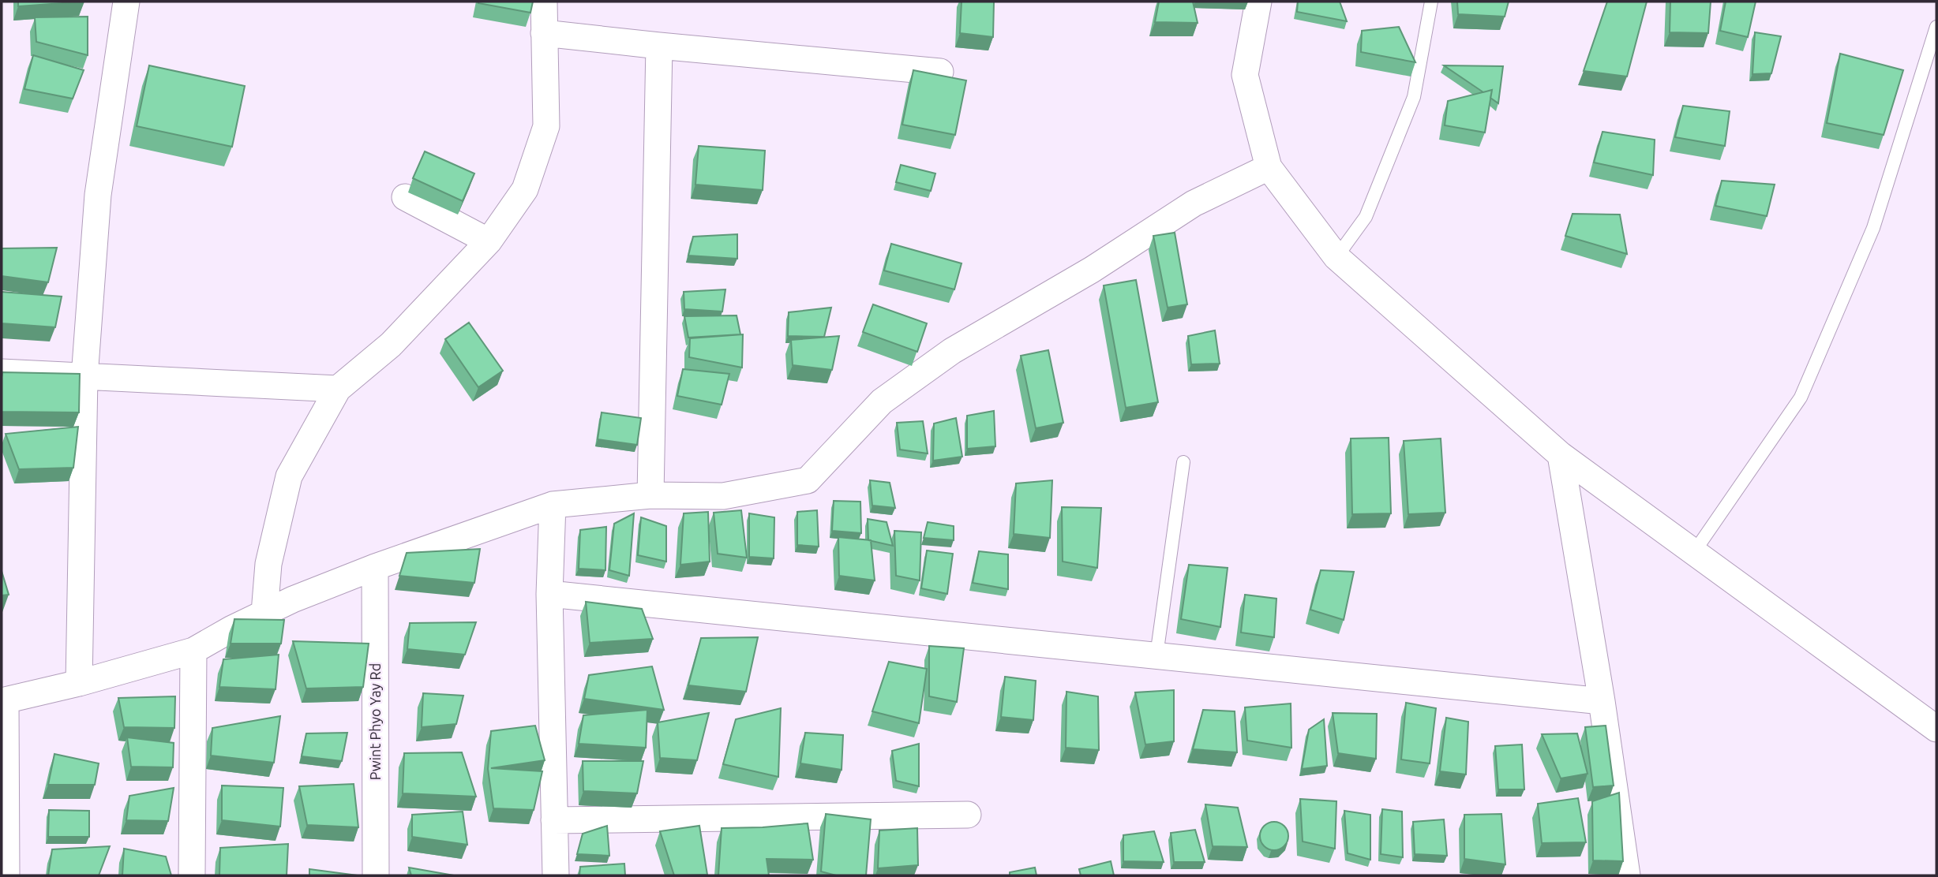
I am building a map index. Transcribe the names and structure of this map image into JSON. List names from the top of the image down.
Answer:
{
  "streets": {
    "street": ["Pwint Phyo Yay Rd"]
  }
}
